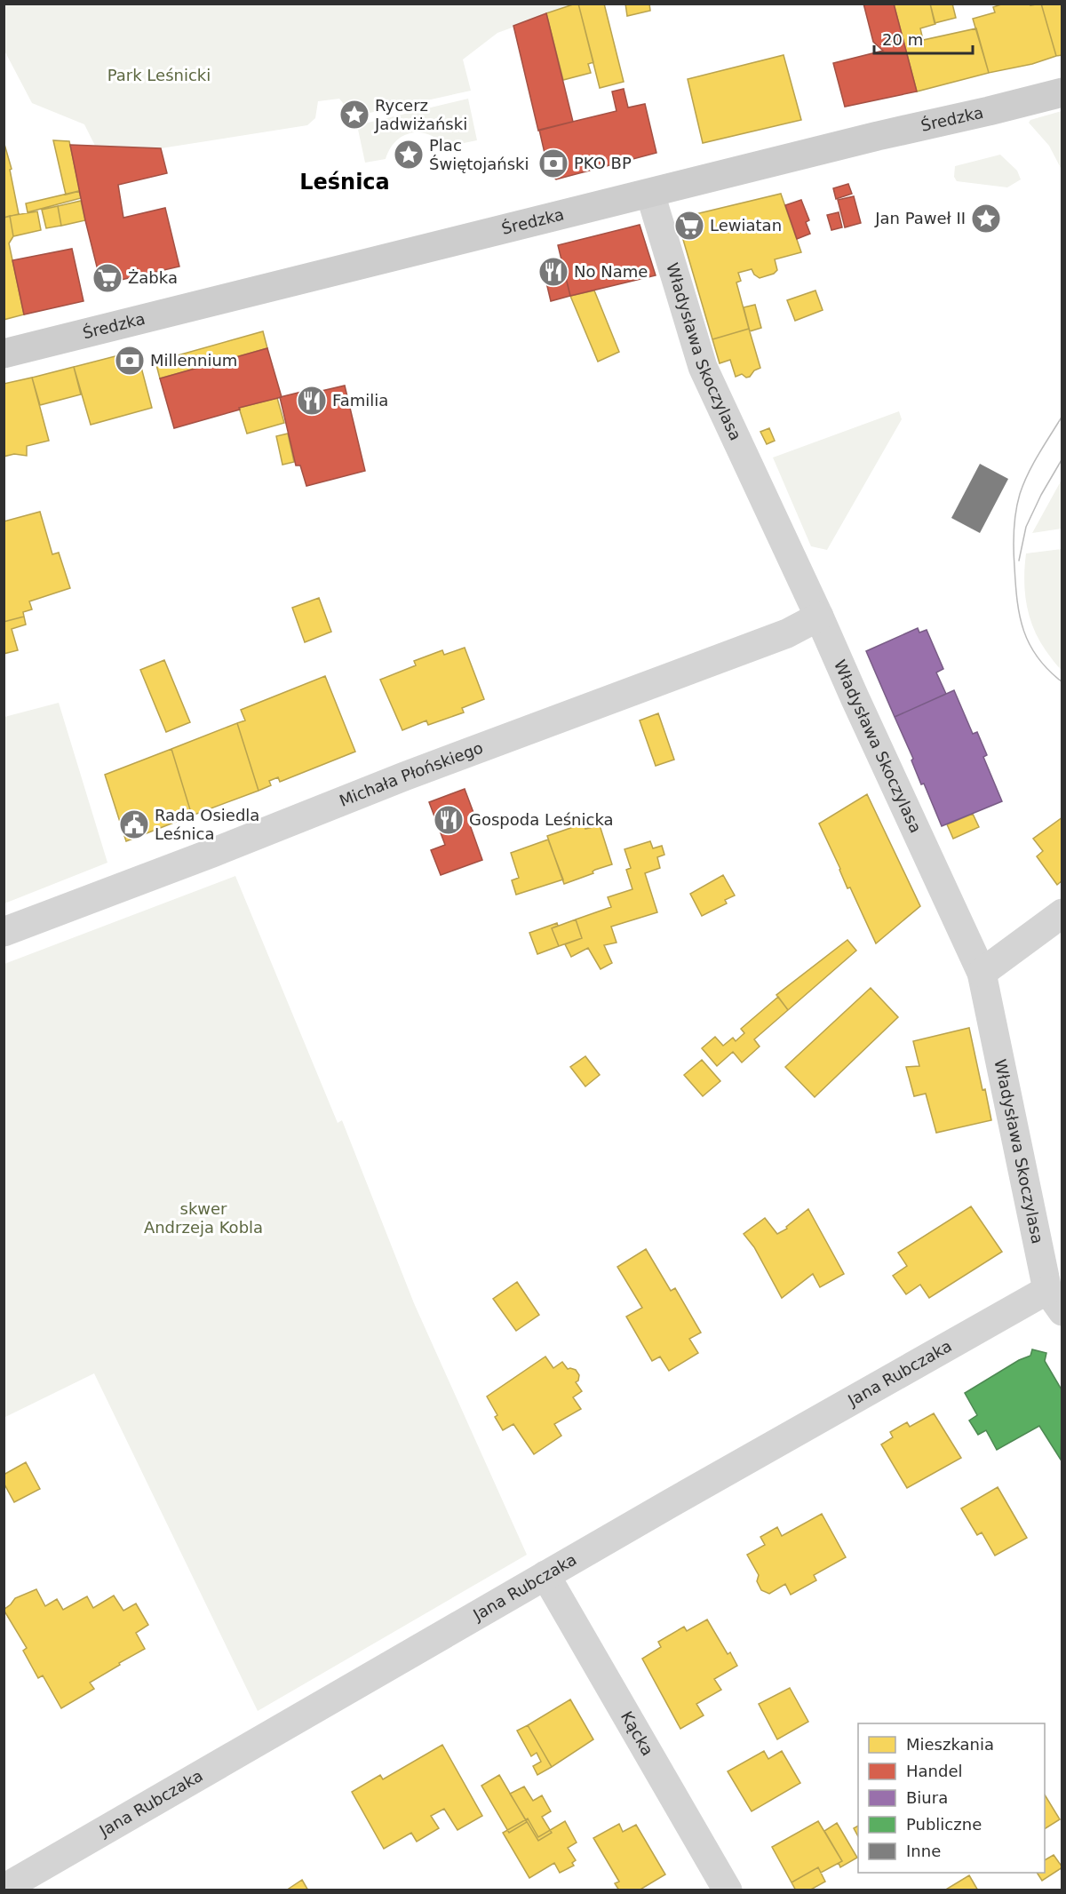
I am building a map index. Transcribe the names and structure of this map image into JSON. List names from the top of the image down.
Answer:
{
  "streets": {
    "main road": ["Średzka"],
    "street": [
      "Władysława Skoczylasa",
      "Michała Płońskiego",
      "Jana Rubczaka",
      "Kącka"
    ]
  },
  "crossings": [
    ["Średzka", "Władysława Skoczylasa"],
    ["Władysława Skoczylasa", "Michała Płońskiego"],
    ["Władysława Skoczylasa", "Jana Rubczaka"],
    ["Jana Rubczaka", "Kącka"]
  ],
  "districts": ["Leśnica"],
  "parks": ["Park Leśnicki", "skwer Andrzeja Kobla"],
  "places": {
    "place": ["Rycerz Jadwiżański", "Plac Świętojański", "Jan Paweł II"],
    "bank": ["PKO BP", "Millennium"],
    "supermarket": ["Lewiatan", "Żabka"],
    "restaurant": ["No Name", "Familia", "Gospoda Leśnicka"],
    "public building": ["Rada Osiedla Leśnica"]
  },
  "legend": [
    "Mieszkania",
    "Handel",
    "Biura",
    "Publiczne",
    "Inne"
  ],
  "scale_bar": "20 m"
}
